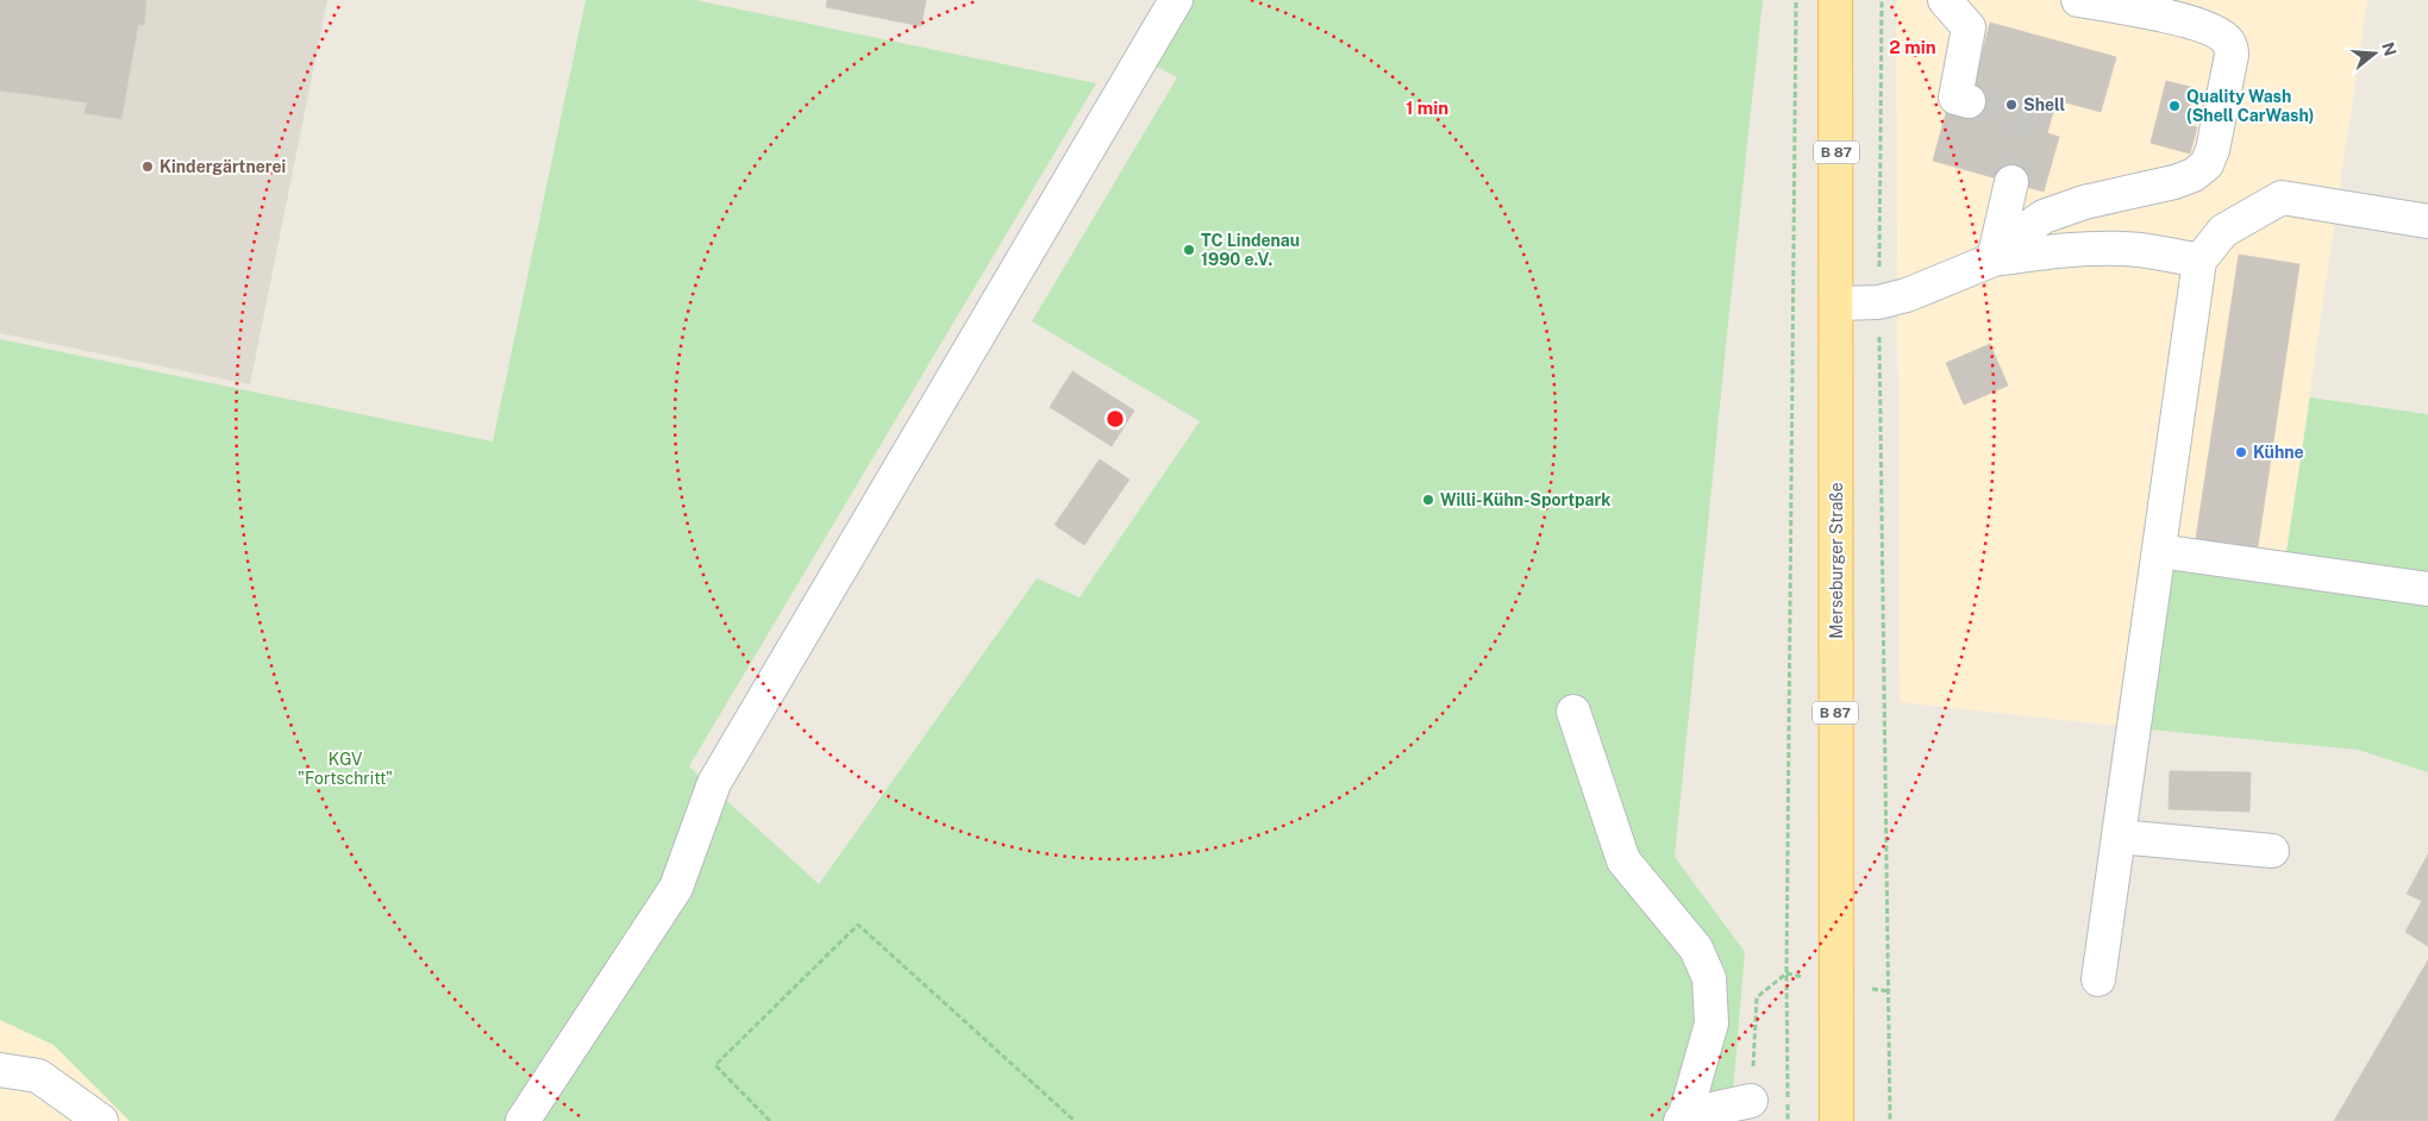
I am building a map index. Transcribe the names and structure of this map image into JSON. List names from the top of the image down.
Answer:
{
  "streets": {
    "main road": ["B 87", "Merseburger Straße"]
  },
  "parks": ["KGV \"Fortschritt\""],
  "places": [
    "Shell",
    "Quality Wash (Shell CarWash)",
    "Kindergärtnerei",
    "TC Lindenau 1990 e.V.",
    "Kühne",
    "Willi-Kühn-Sportpark"
  ],
  "north": "right",
  "rings": ["2 min", "1 min"]
}
